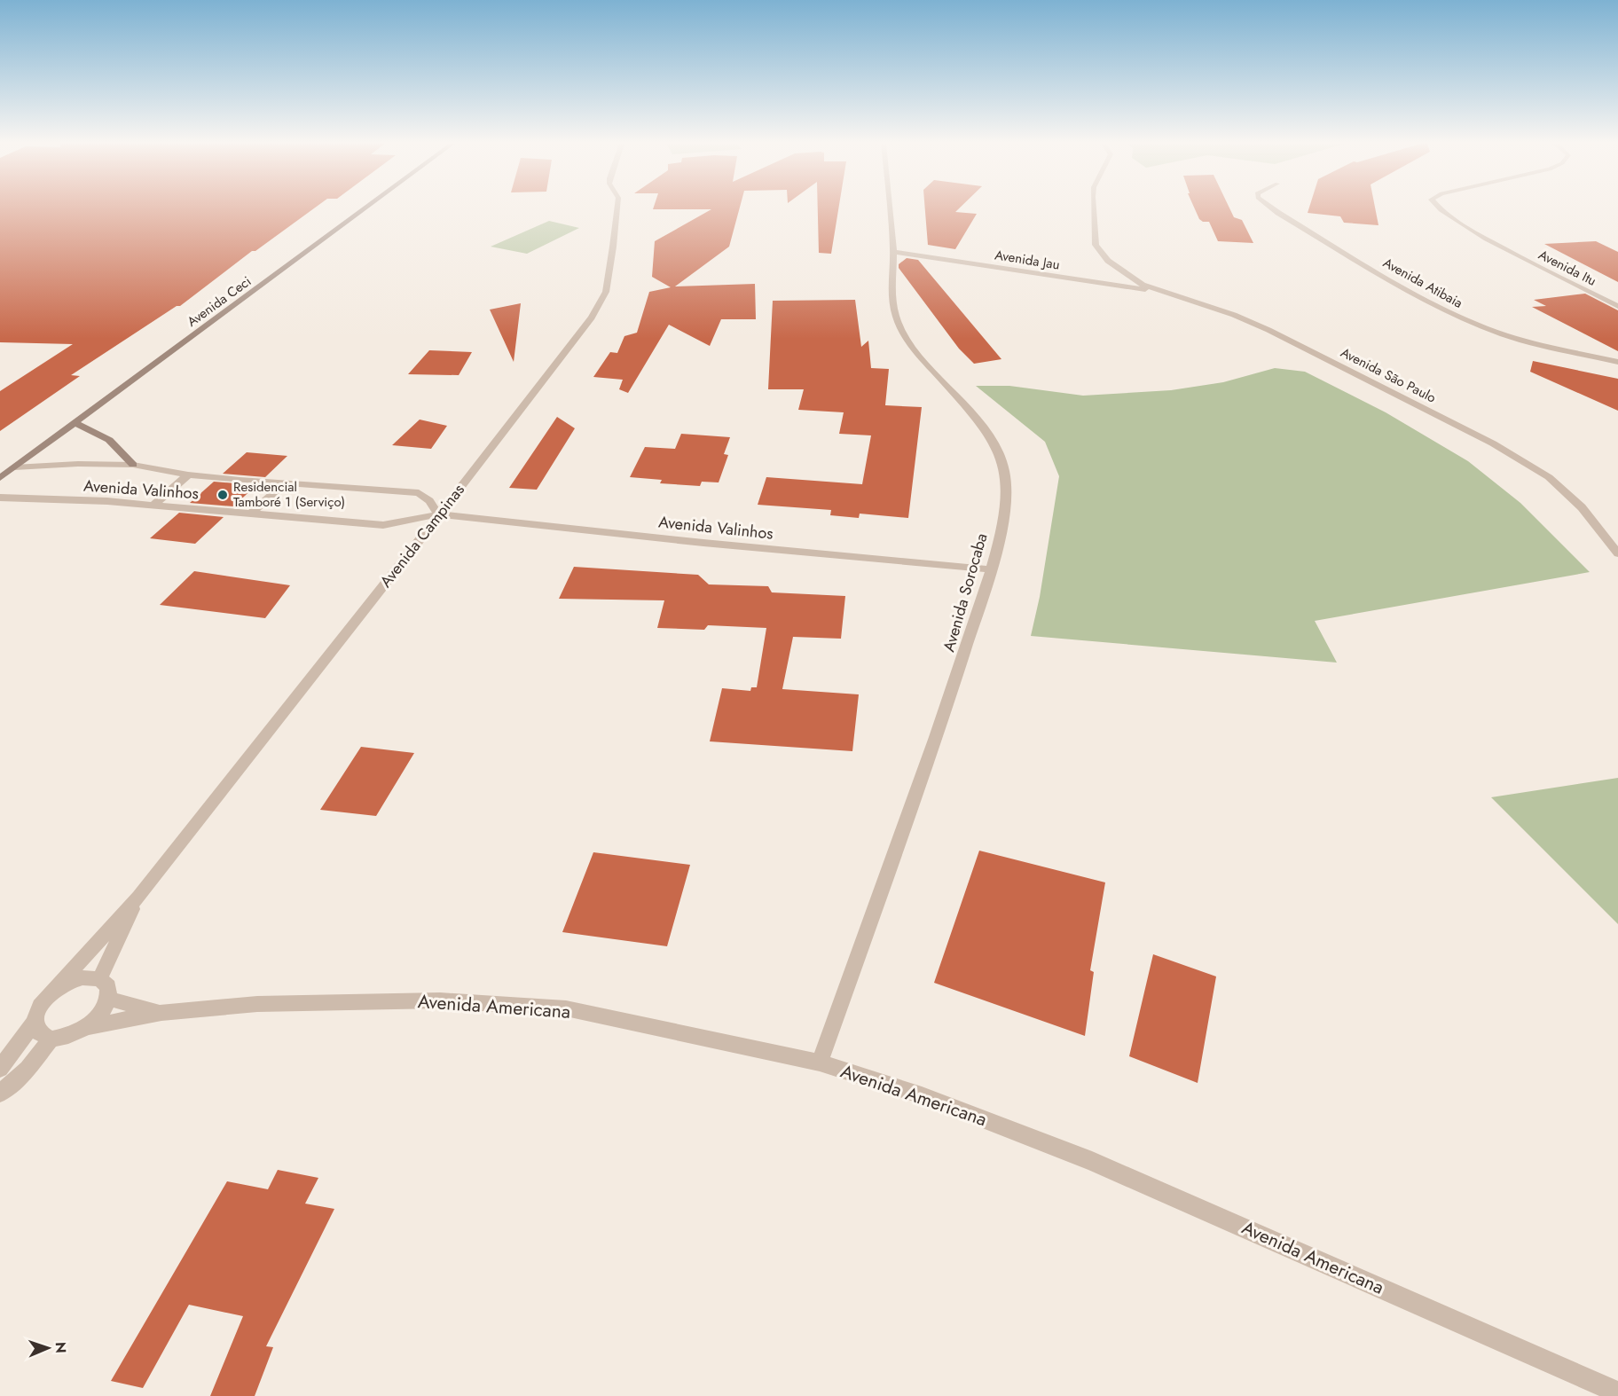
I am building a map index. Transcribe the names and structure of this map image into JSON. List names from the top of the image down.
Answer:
{
  "streets": {
    "main road": ["Avenida Ceci"],
    "street": [
      "Avenida Jau",
      "Avenida Itu",
      "Avenida Atibaia",
      "Avenida São Paulo",
      "Avenida Valinhos",
      "Avenida Campinas",
      "Avenida Sorocaba",
      "Avenida Americana"
    ]
  },
  "crossings": [
    ["Avenida Jau", "Avenida São Paulo"],
    ["Avenida Jau", "Avenida Sorocaba"],
    ["Avenida Ceci", "Avenida Valinhos"],
    ["Avenida Valinhos", "Avenida Campinas"],
    ["Avenida Valinhos", "Avenida Sorocaba"],
    ["Avenida Campinas", "Avenida Americana"],
    ["Avenida Sorocaba", "Avenida Americana"]
  ],
  "places": ["Residencial Tamboré 1 (Serviço)"],
  "north": "right"
}
